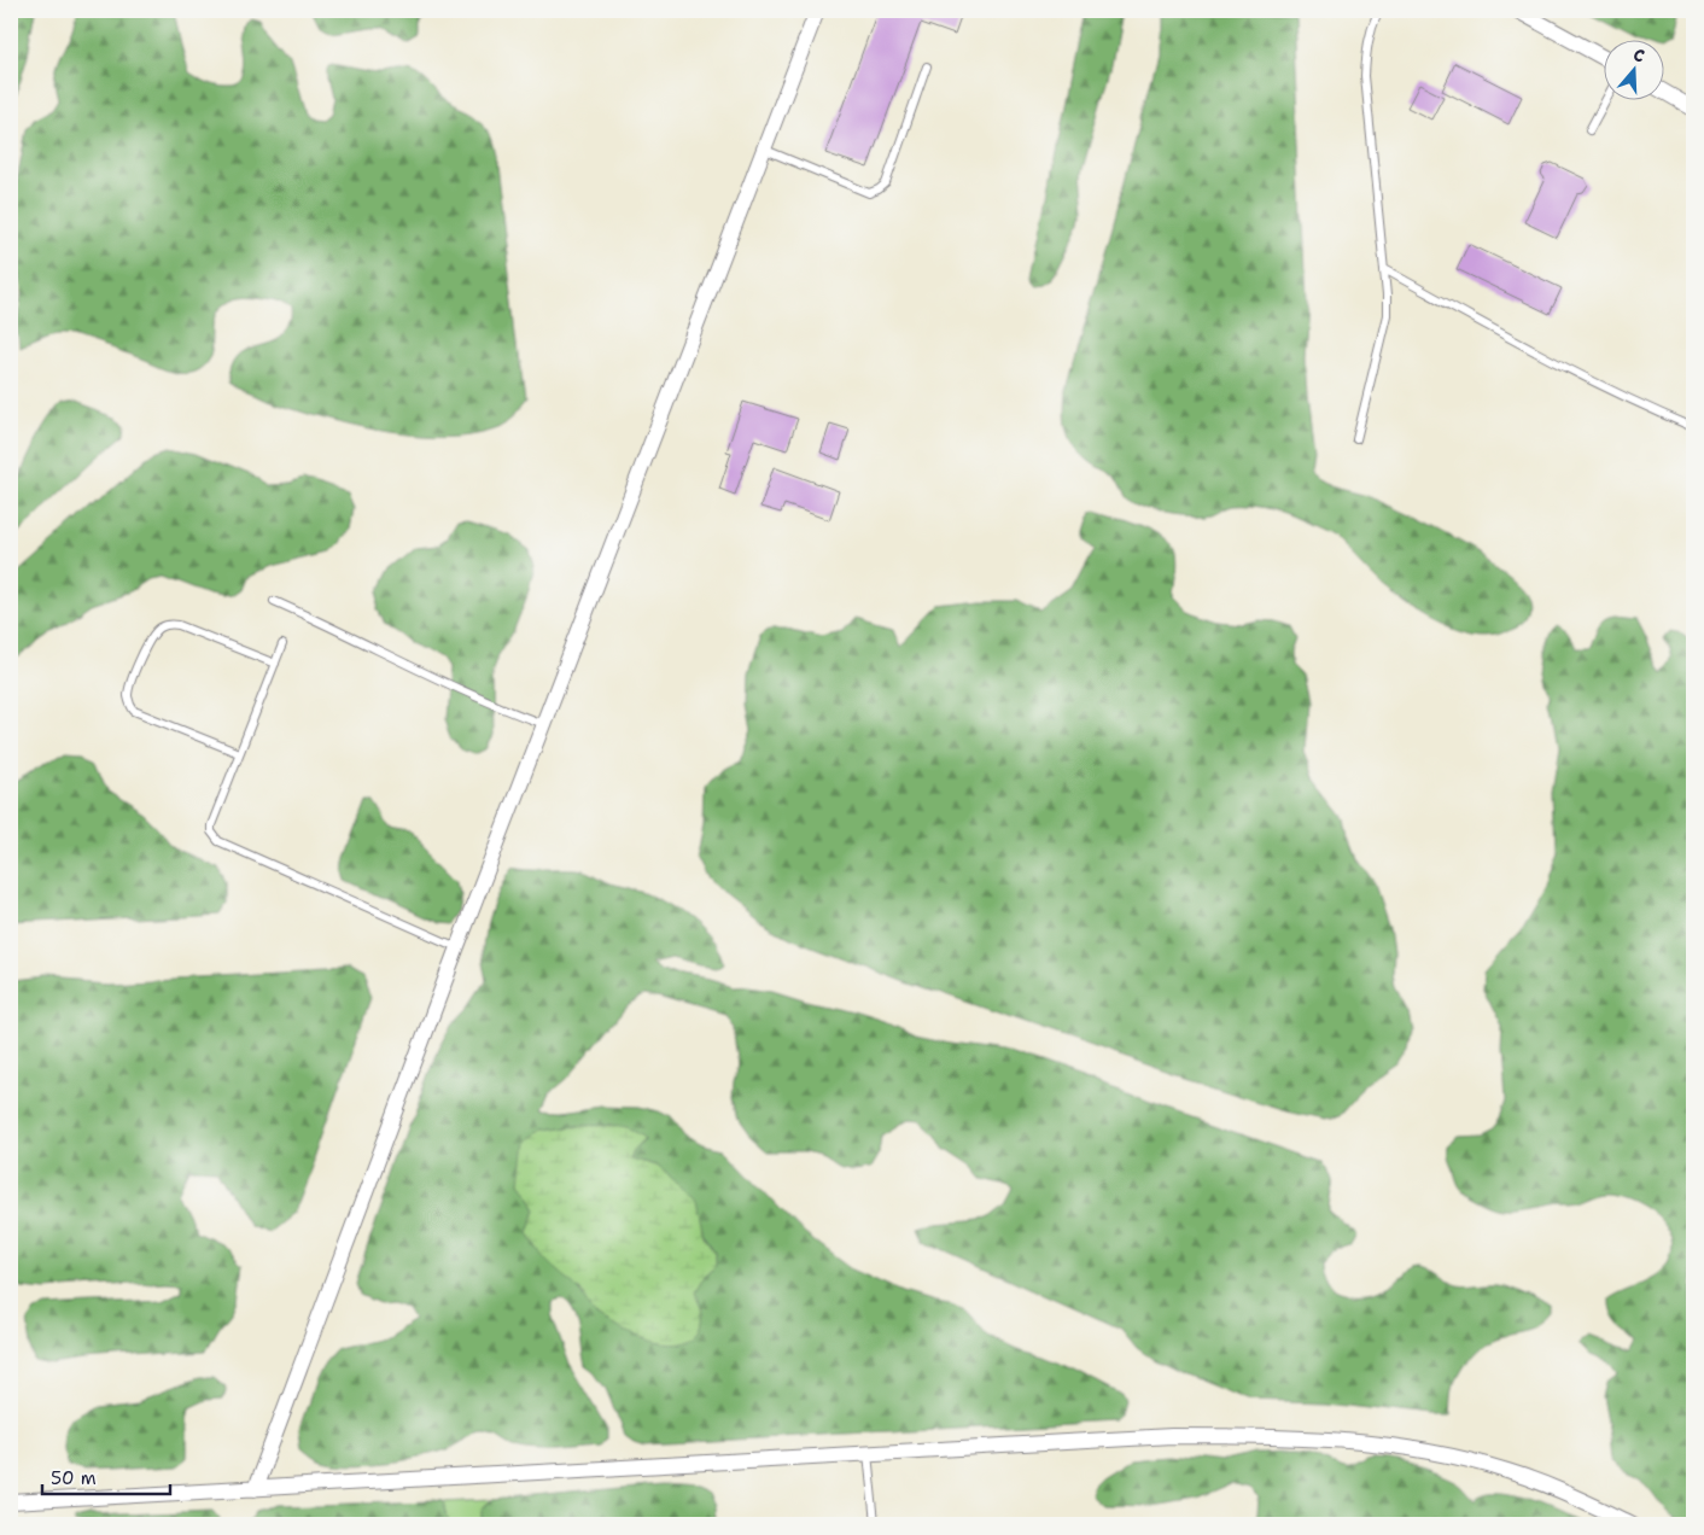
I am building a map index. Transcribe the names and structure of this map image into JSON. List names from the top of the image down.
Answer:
{
  "scale_bar": "50 m",
  "north": "top"
}
